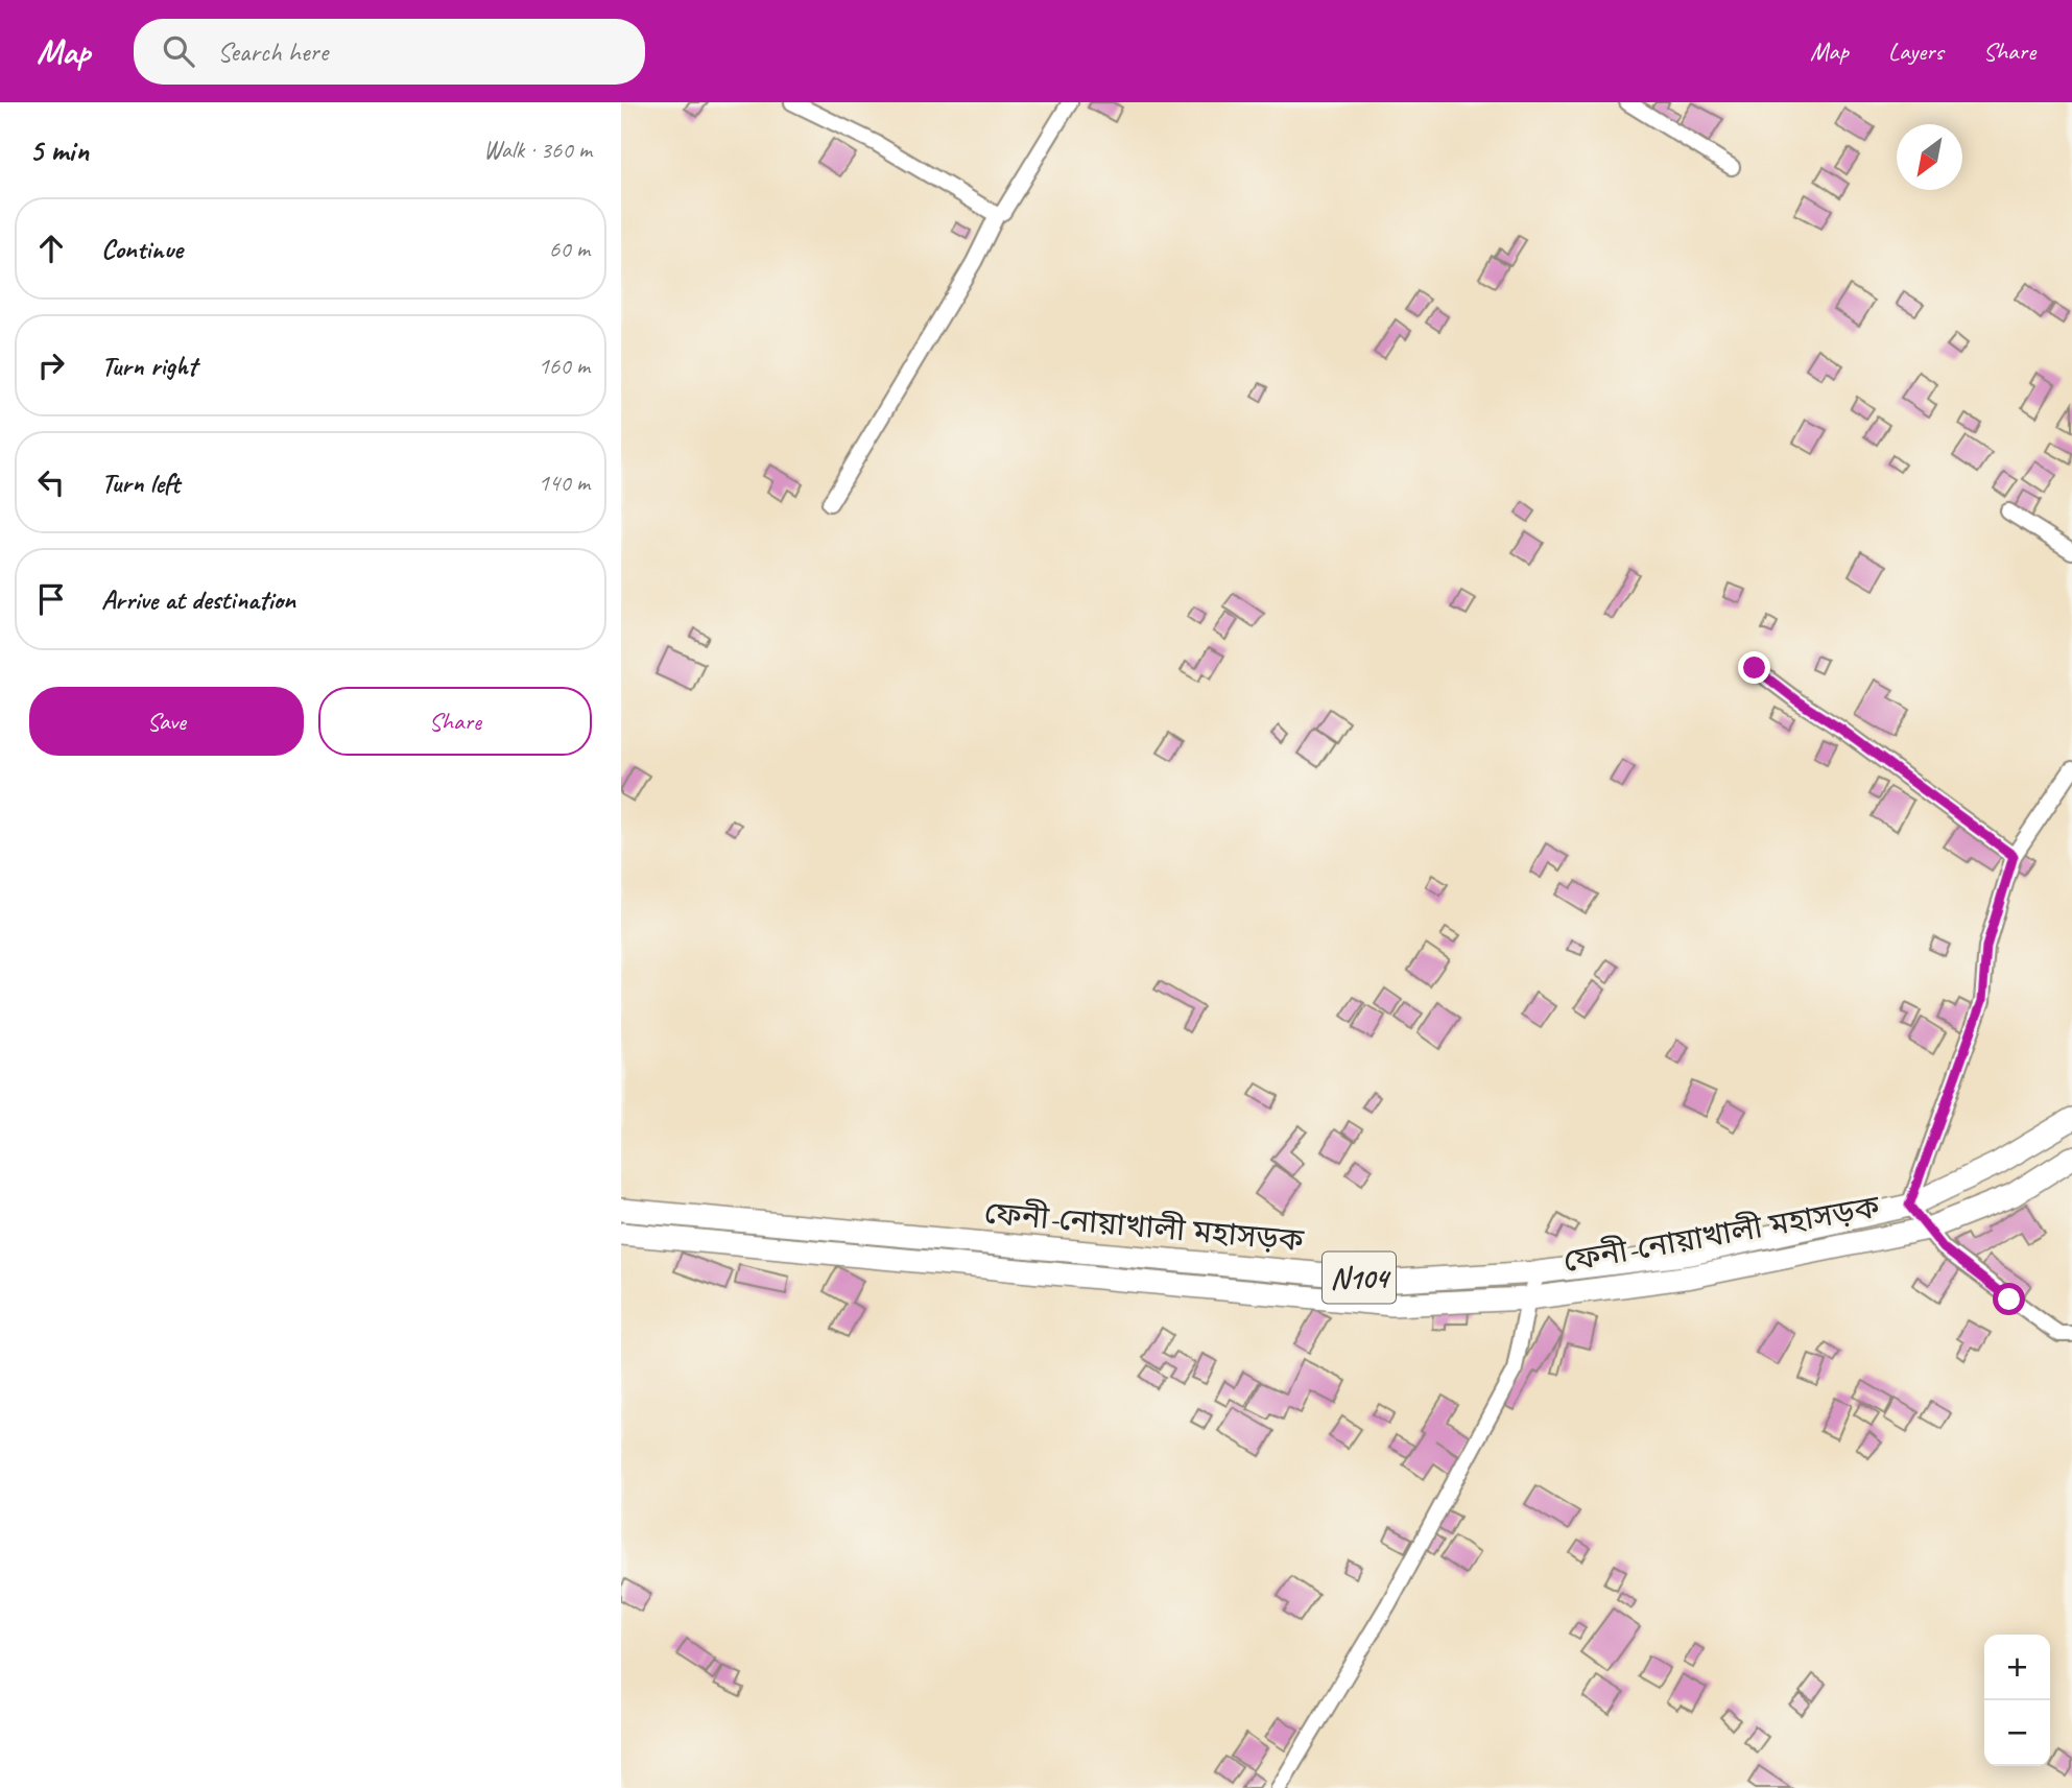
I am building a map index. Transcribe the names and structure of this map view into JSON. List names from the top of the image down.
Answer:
{
  "streets": {
    "highway": ["ফেনী-নোয়াখালী মহাসড়ক", "N104"]
  },
  "north": "bottom left",
  "page": {
    "header": "Map",
    "search": "Search here",
    "nav": ["Map", "Layers", "Share"],
    "heading": ["5 min", "Walk · 360 m"],
    "list": [
      ["Continue", "60 m"],
      ["Turn right", "160 m"],
      ["Turn left", "140 m"],
      "Arrive at destination"
    ],
    "buttons": ["Save", "Share"],
    "map_buttons": ["+", "−"]
  }
}
